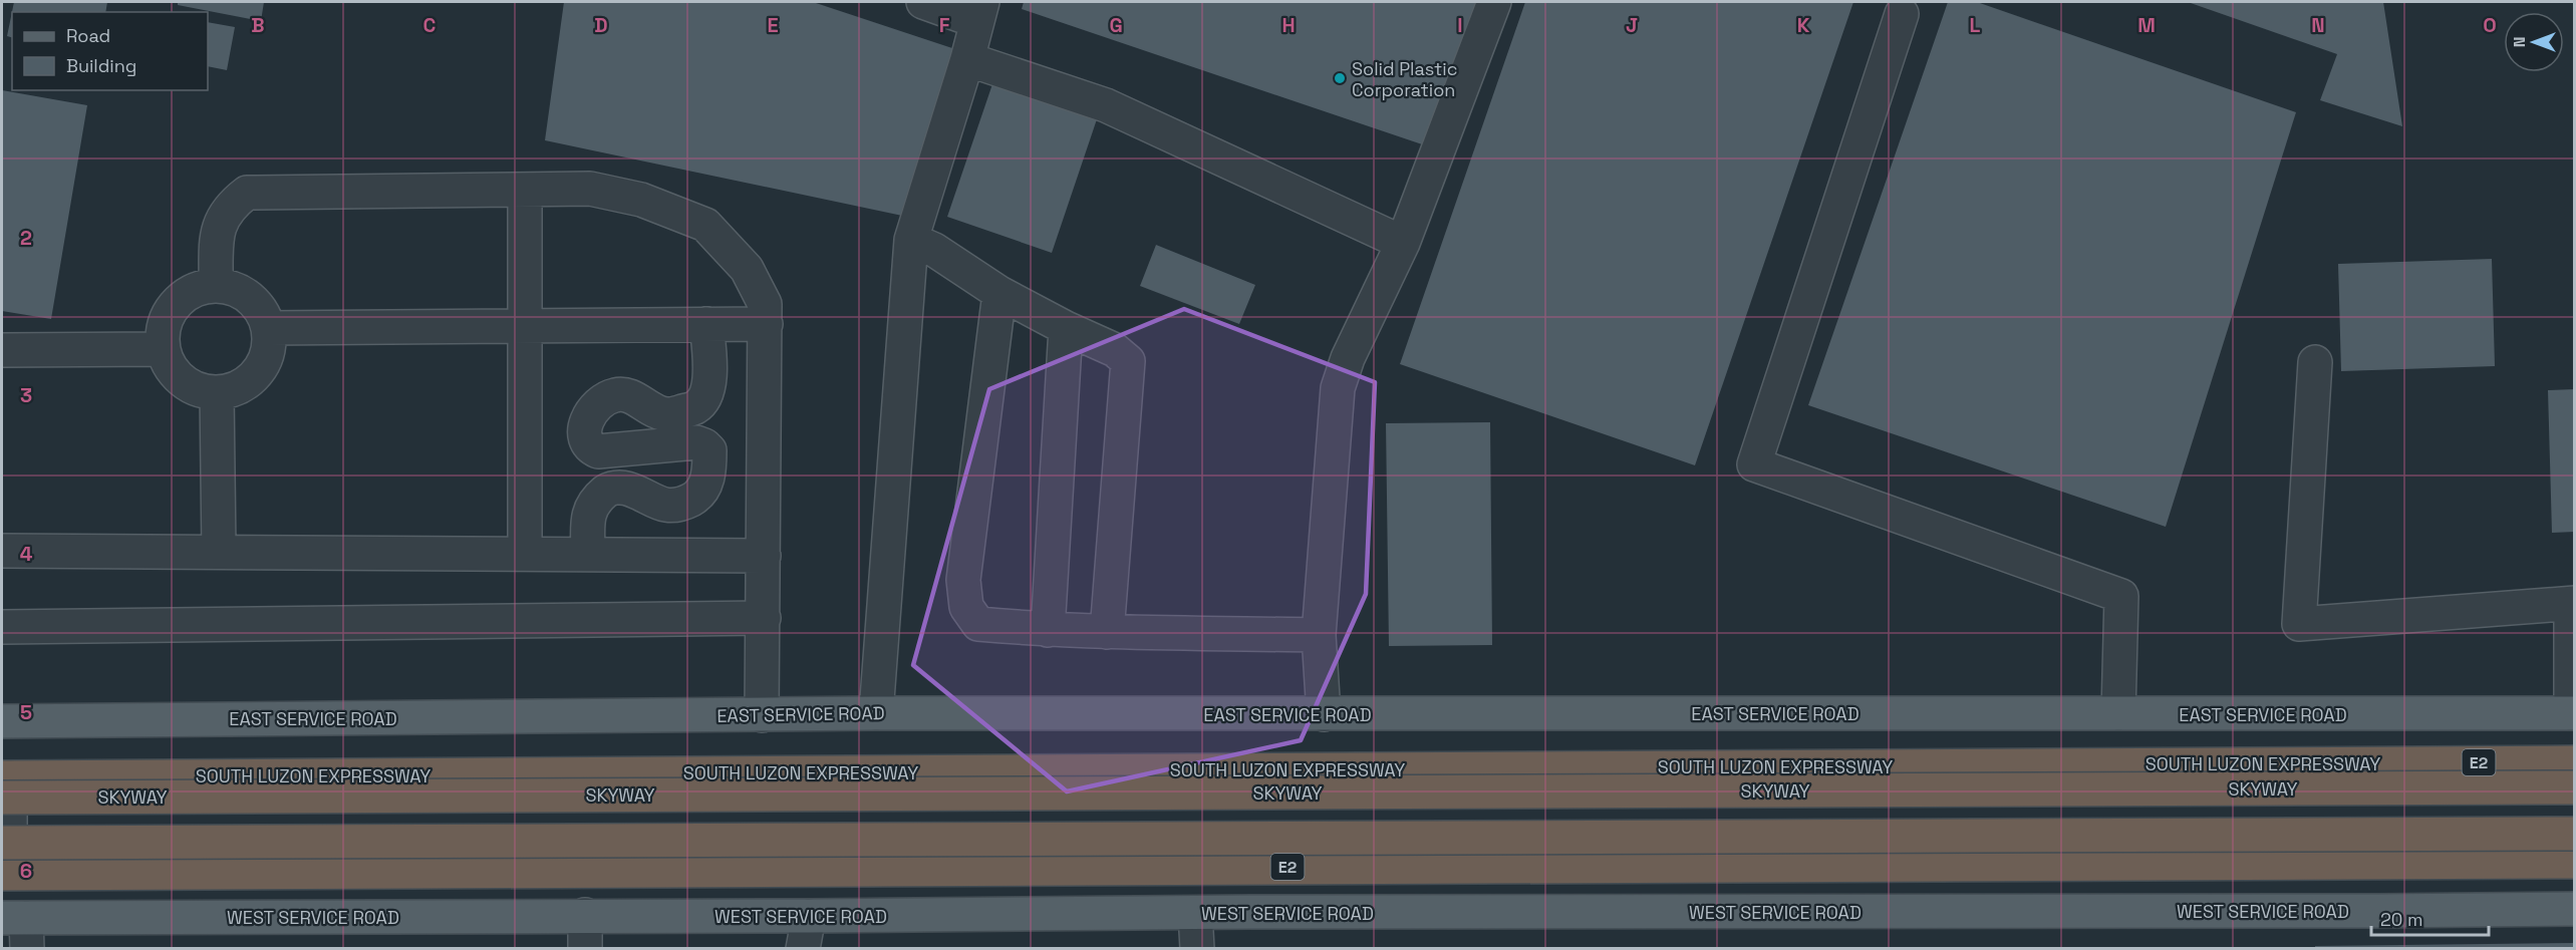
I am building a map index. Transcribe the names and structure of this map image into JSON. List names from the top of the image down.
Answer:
{
  "streets": {
    "highway": ["E2", "SOUTH LUZON EXPRESSWAY", "SKYWAY"],
    "main road": ["EAST SERVICE ROAD", "WEST SERVICE ROAD"]
  },
  "crossings": [
    ["SOUTH LUZON EXPRESSWAY", "SKYWAY"]
  ],
  "places": ["Solid Plastic Corporation"],
  "legend": ["Road", "Building"],
  "scale_bar": "20 m",
  "north": "left",
  "grid": {
    "columns": [
      "B",
      "C",
      "D",
      "E",
      "F",
      "G",
      "H",
      "I",
      "J",
      "K",
      "L",
      "M",
      "N",
      "O"
    ],
    "rows": [
      "2",
      "3",
      "4",
      "5",
      "6"
    ]
  }
}
